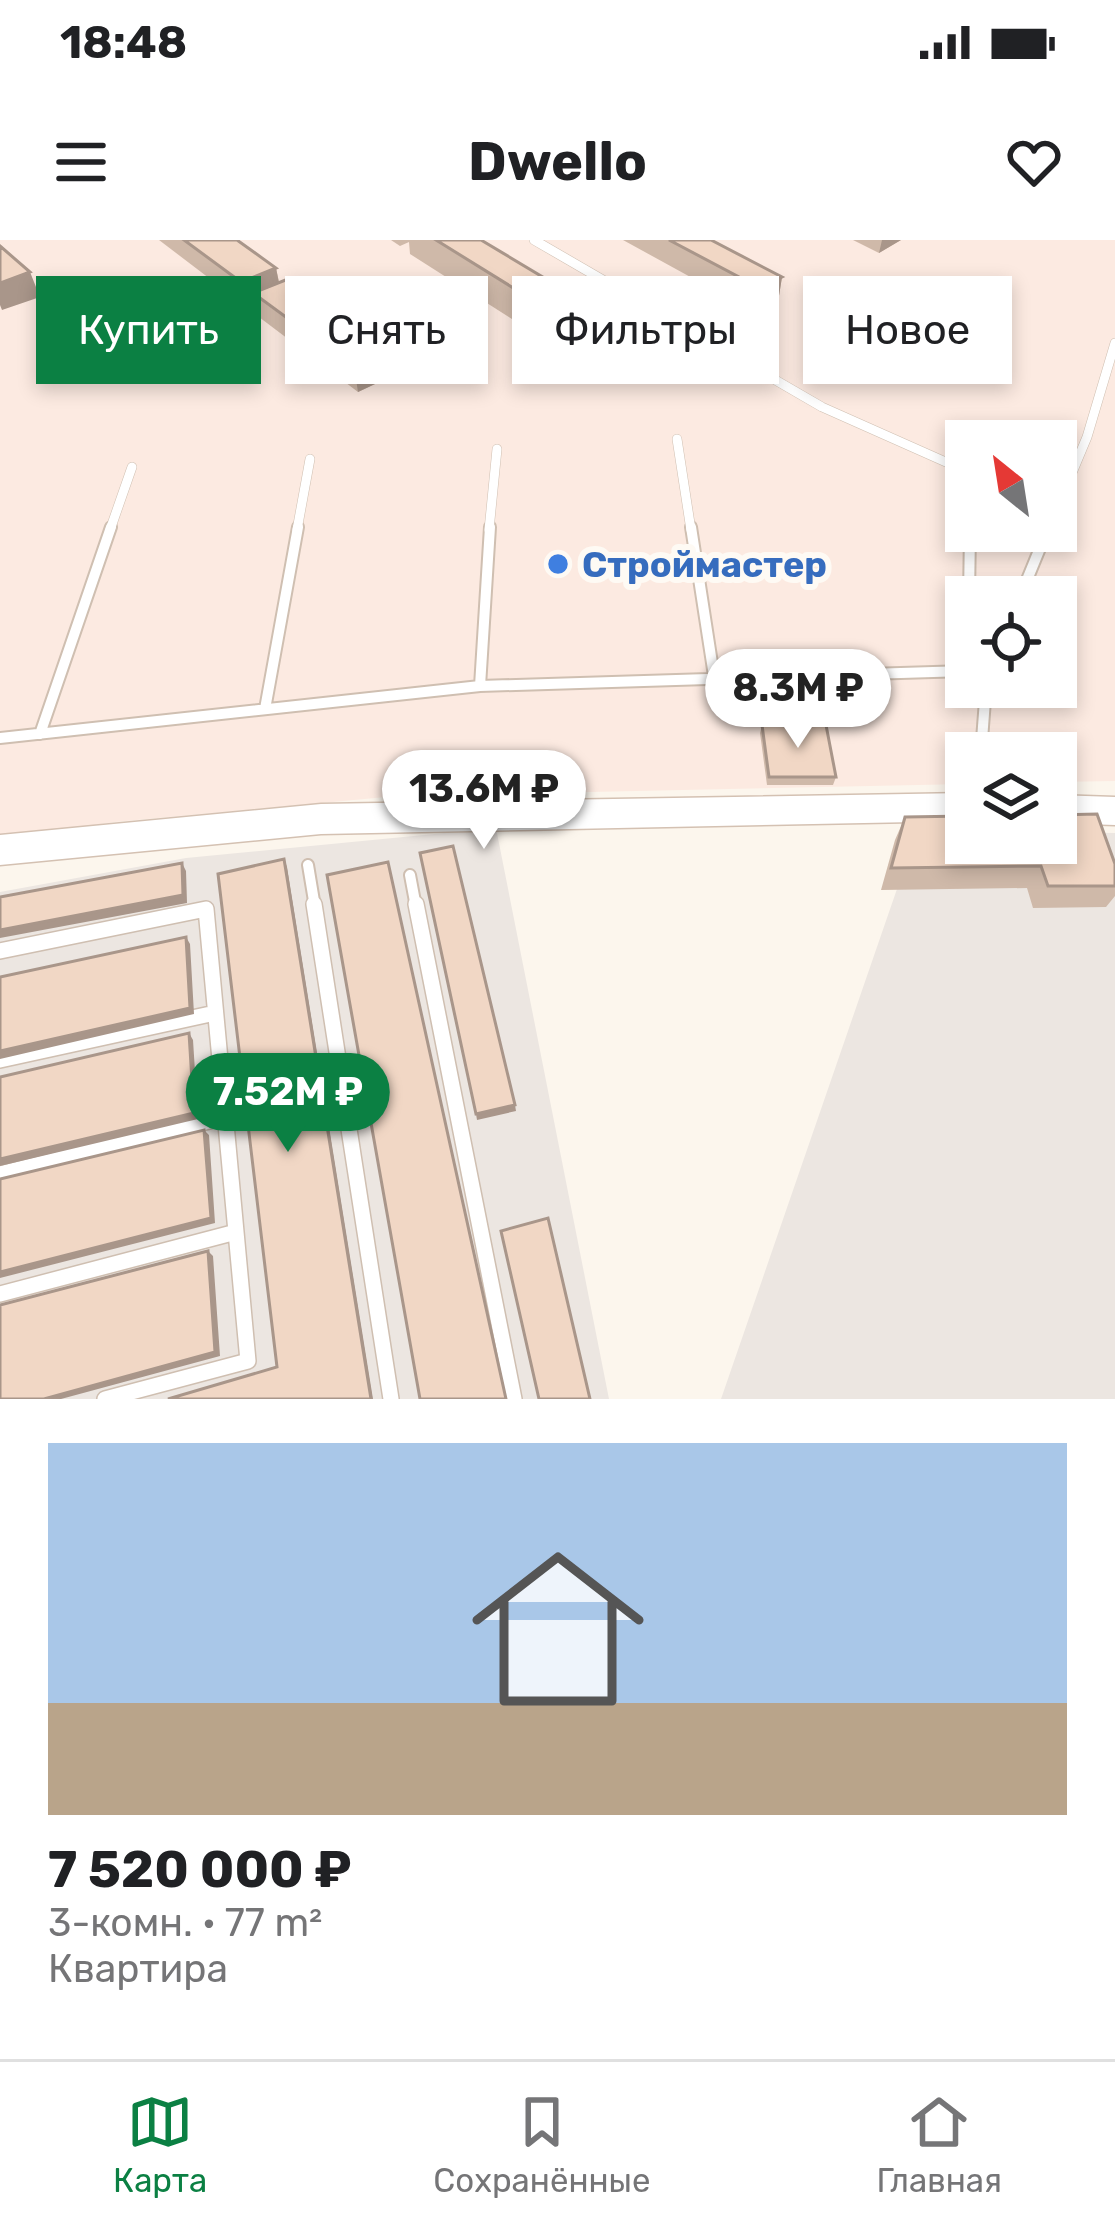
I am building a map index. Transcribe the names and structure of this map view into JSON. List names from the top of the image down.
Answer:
{
  "places": ["Строймастер"],
  "north": "top left",
  "page": {
    "status": "18:48",
    "header": "Dwello",
    "chip": [
      "Купить",
      "Снять",
      "Фильтры",
      "Новое"
    ],
    "price": ["8.3M ₽", "13.6M ₽", "7.52M ₽"],
    "list": [
      {
        "name": "7 520 000 ₽",
        "note": "3-комн. · 77 m² · Квартира"
      }
    ],
    "tabs": ["Карта", "Сохранённые", "Главная"]
  }
}
